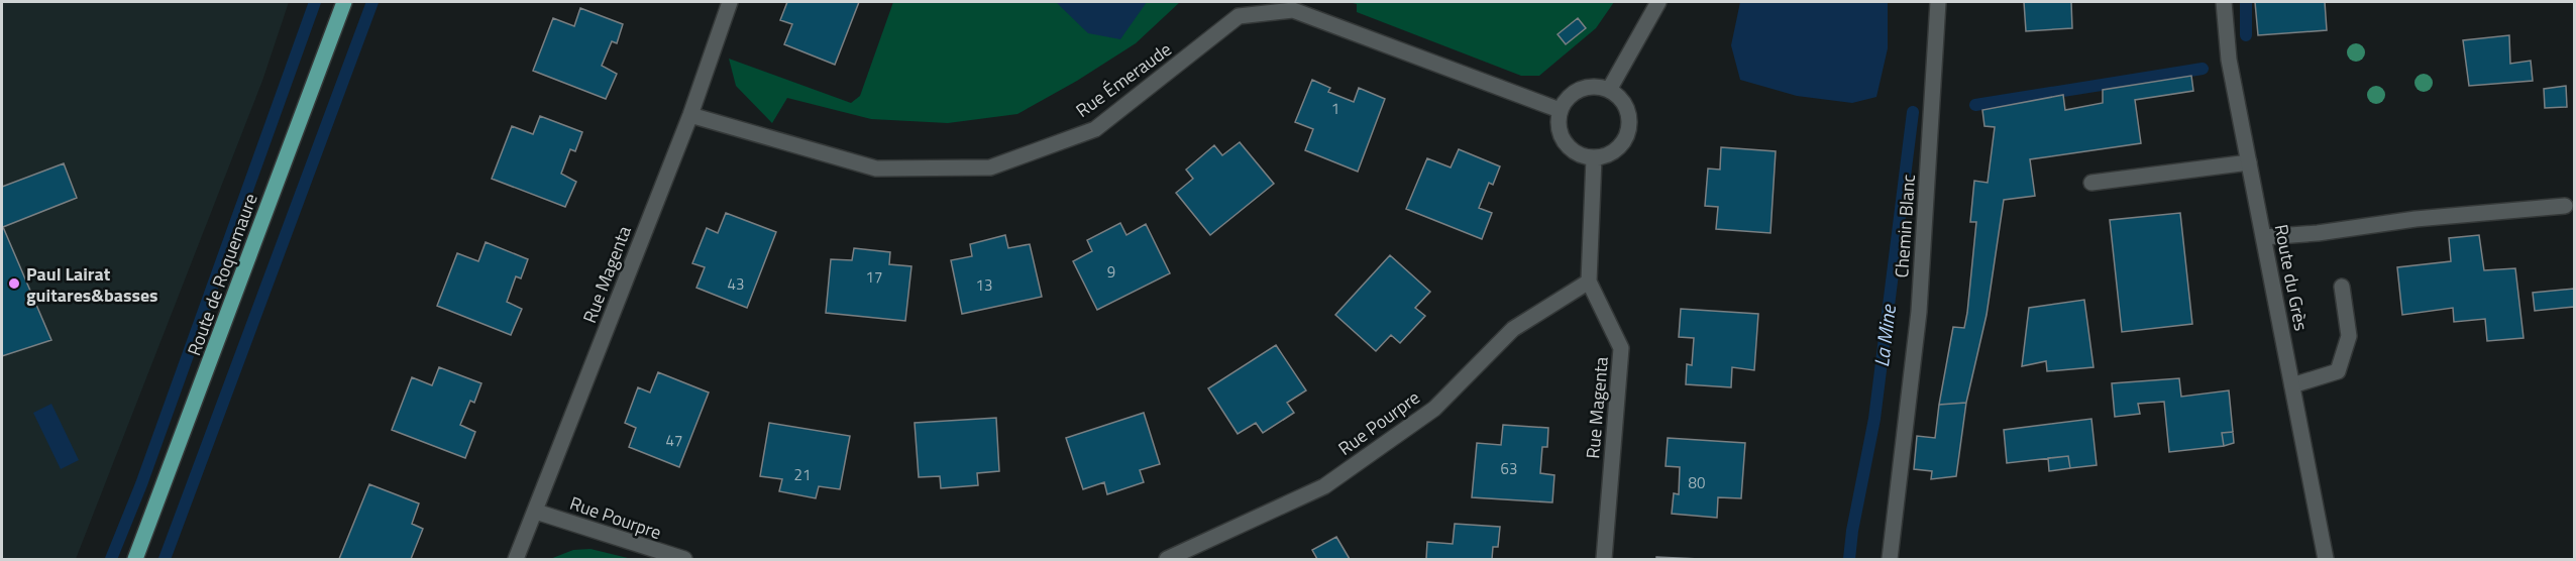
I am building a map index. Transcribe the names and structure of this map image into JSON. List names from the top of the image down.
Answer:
{
  "streets": {
    "main road": ["Route de Roquemaure"],
    "street": [
      "Rue Émeraude",
      "Chemin Blanc",
      "Rue Magenta",
      "Route du Grès",
      "Rue Pourpre"
    ]
  },
  "crossings": [
    ["Rue Émeraude", "Rue Magenta"],
    ["Rue Magenta", "Rue Pourpre"]
  ],
  "water": ["La Mine"],
  "places": ["Paul Lairat guitares&basses"],
  "house_numbers": [
    "1",
    "9",
    "17",
    "43",
    "13",
    "47",
    "63",
    "21",
    "80"
  ]
}
